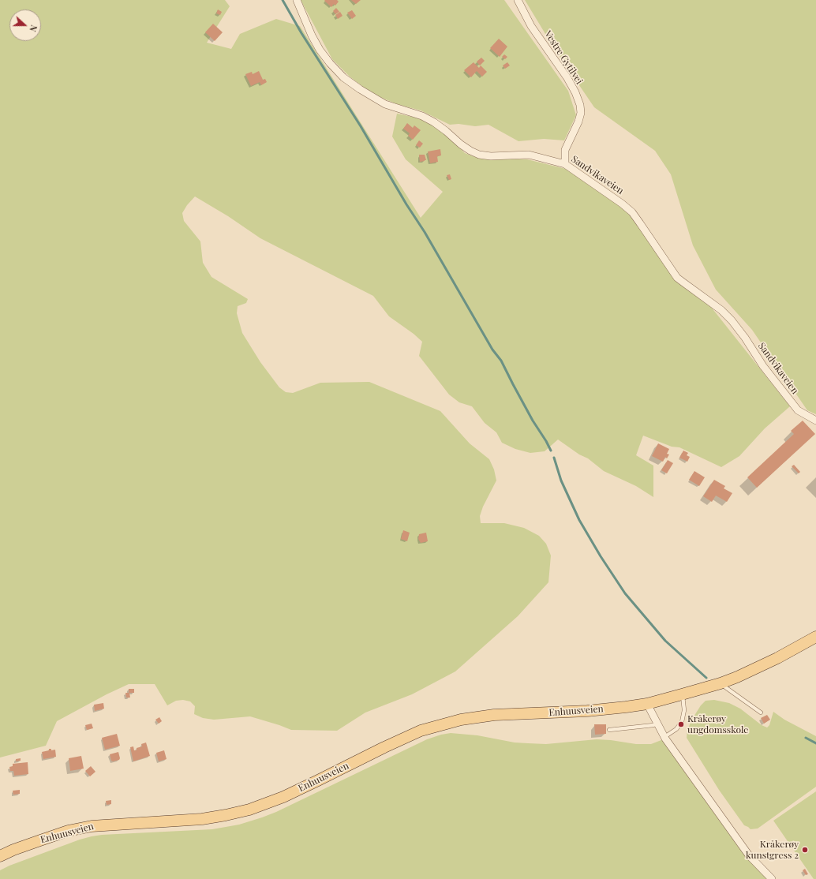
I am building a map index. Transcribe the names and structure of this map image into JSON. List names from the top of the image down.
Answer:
{
  "streets": {
    "main road": ["Enhuusveien"],
    "street": ["Vestre Gytilvei", "Sandvikaveien"]
  },
  "crossings": [
    ["Vestre Gytilvei", "Sandvikaveien"]
  ],
  "places": ["Kråkerøy ungdomsskole", "Kråkerøy kunstgress 2"],
  "north": "right"
}
